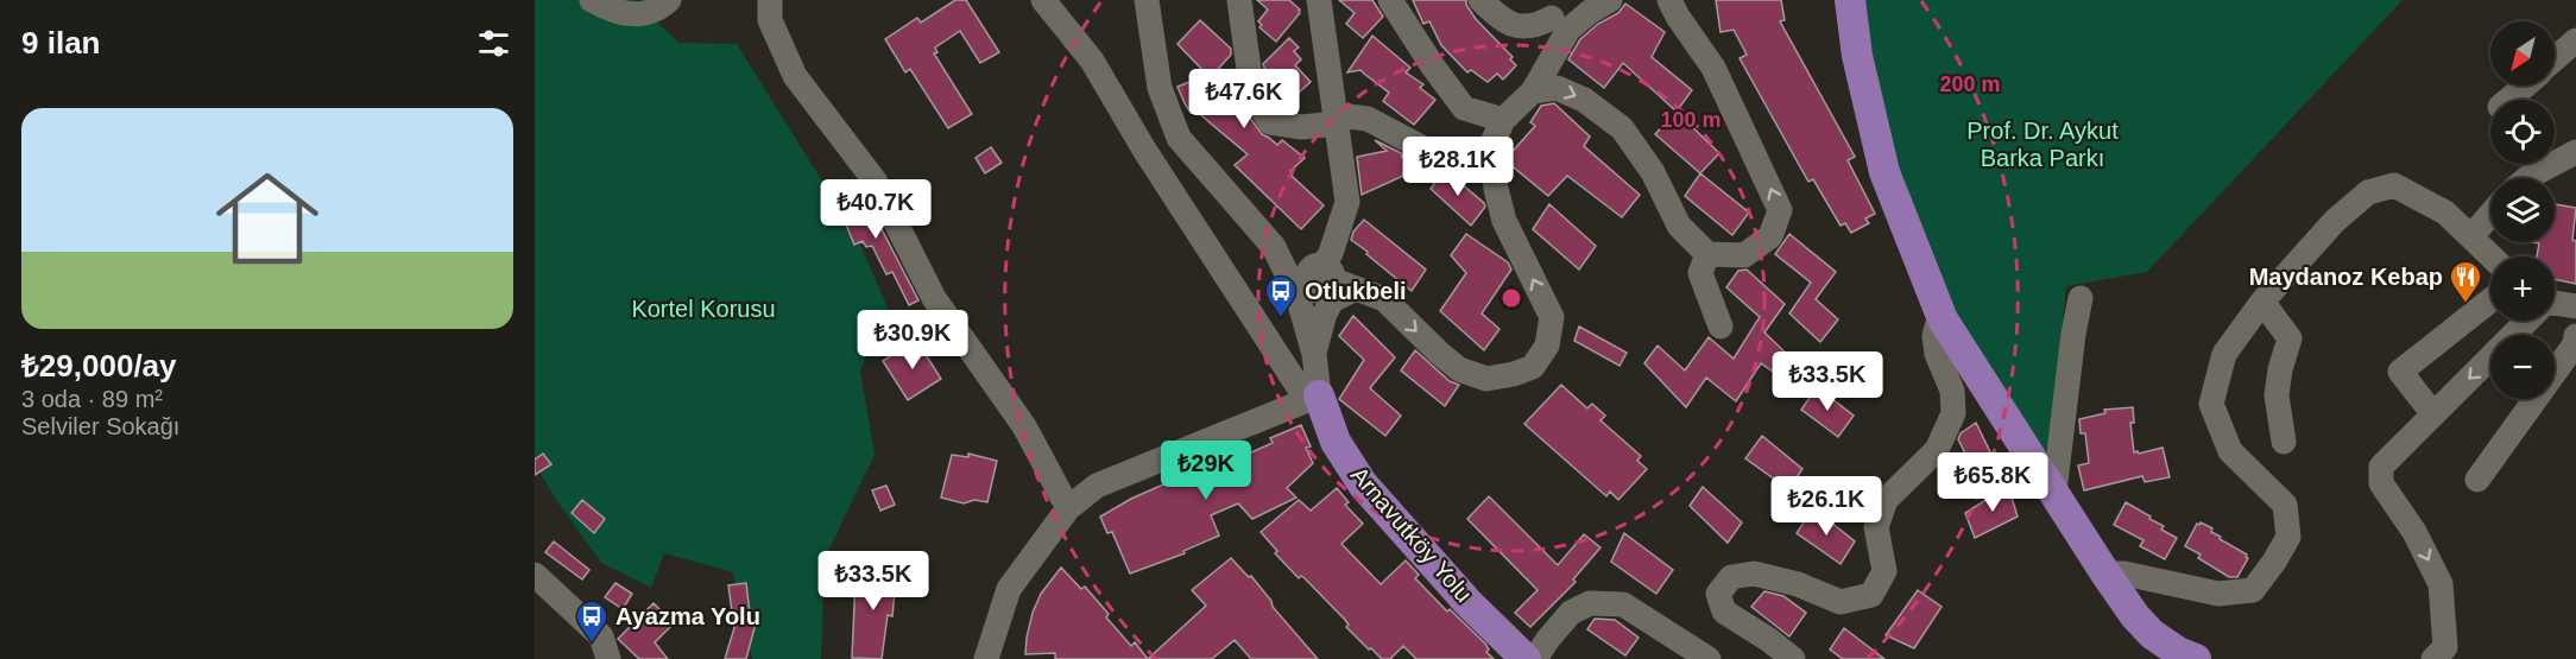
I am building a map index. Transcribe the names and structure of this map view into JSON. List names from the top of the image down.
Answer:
{
  "streets": {
    "main road": ["Arnavutköy Yolu"]
  },
  "parks": ["Prof. Dr. Aykut Barka Parkı", "Kortel Korusu"],
  "places": {
    "restaurant": ["Maydanoz Kebap"],
    "bus stop": ["Otlukbeli", "Ayazma Yolu"]
  },
  "north": "bottom left",
  "page": {
    "heading": "9 ilan",
    "map_buttons": ["+", "−"],
    "price": [
      "₺47.6K",
      "₺28.1K",
      "₺40.7K",
      "₺30.9K",
      "₺33.5K",
      "₺29K",
      "₺65.8K",
      "₺26.1K",
      "₺33.5K"
    ],
    "list": [
      {
        "name": "₺29,000/ay",
        "note": "3 oda · 89 m² · Selviler Sokağı"
      }
    ]
  },
  "rings": ["200 m", "100 m"]
}
